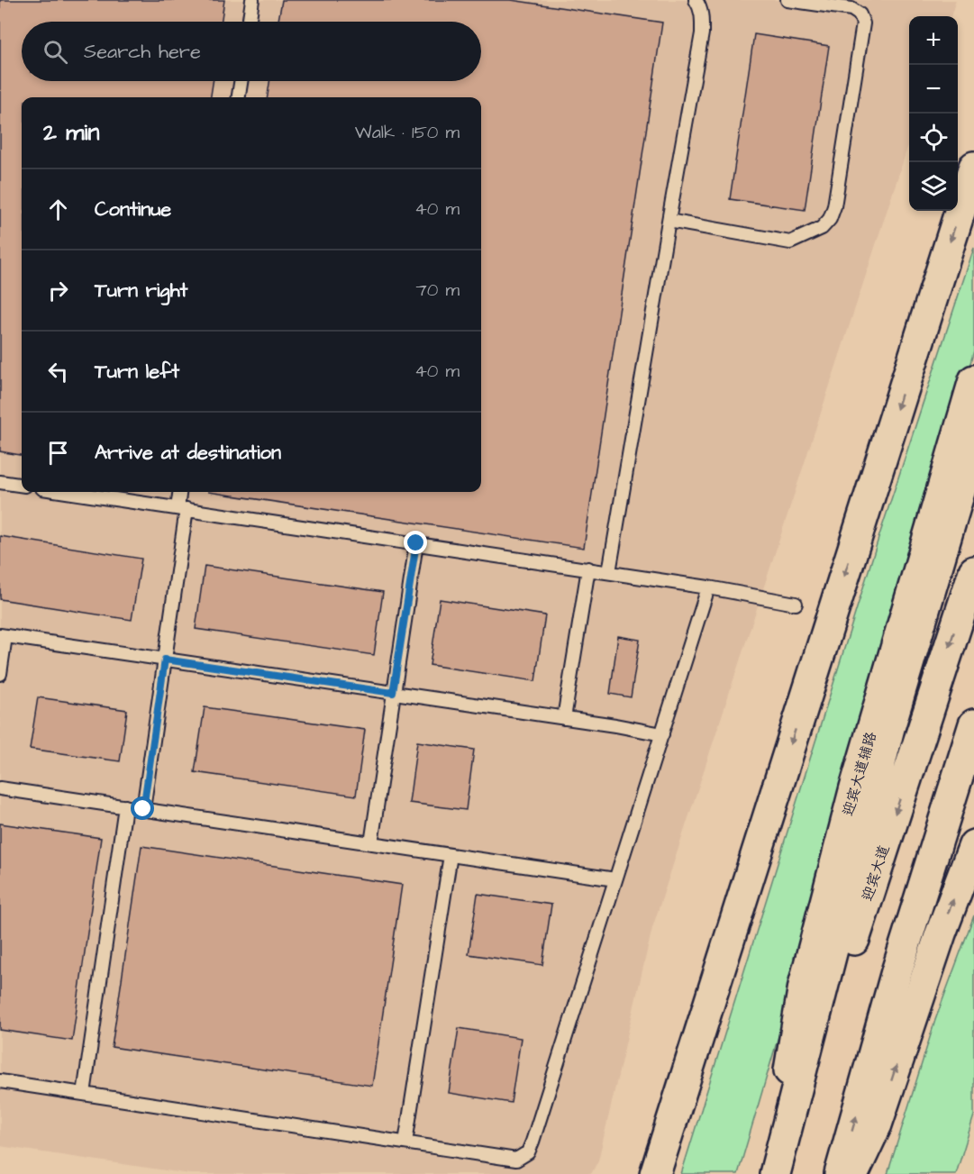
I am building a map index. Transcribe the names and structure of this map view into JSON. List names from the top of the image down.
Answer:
{
  "streets": {
    "main road": ["迎宾大道辅路", "迎宾大道"]
  },
  "crossings": [
    ["迎宾大道辅路", "迎宾大道"]
  ],
  "page": {
    "map_buttons": ["+", "−"],
    "search": "Search here",
    "heading": ["2 min", "Walk · 150 m"],
    "list": [
      ["Continue", "40 m"],
      ["Turn right", "70 m"],
      ["Turn left", "40 m"],
      "Arrive at destination"
    ]
  }
}
